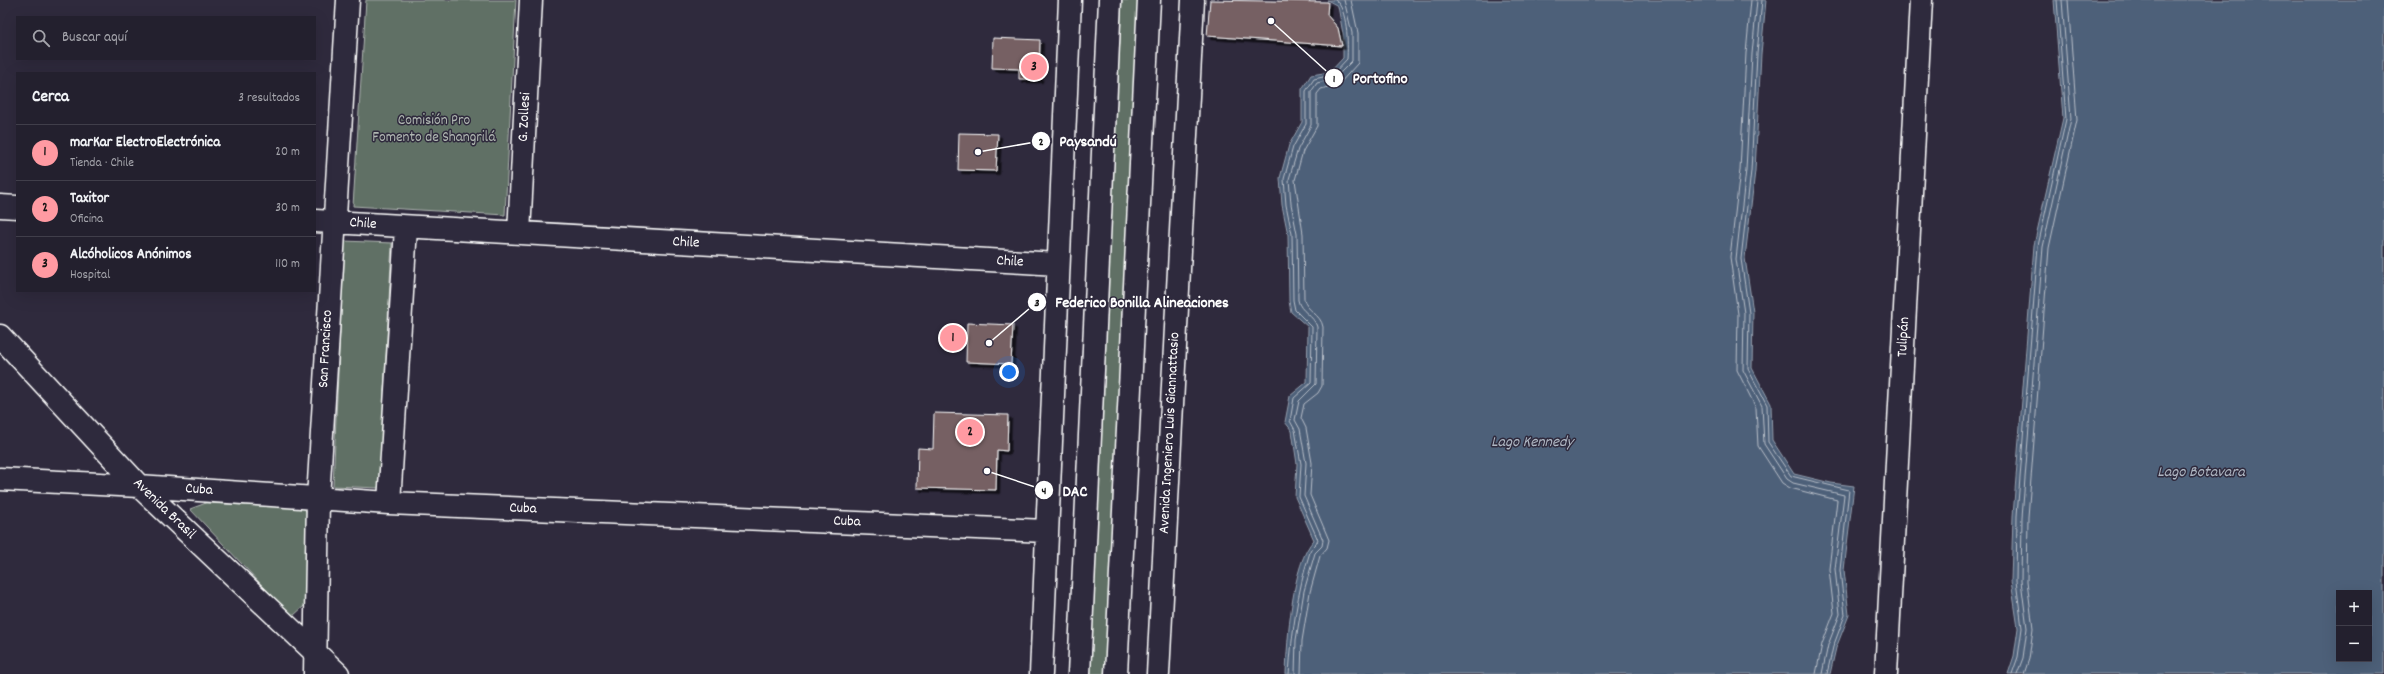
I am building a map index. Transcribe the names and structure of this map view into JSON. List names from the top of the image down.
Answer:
{
  "streets": {
    "street": [
      "G. Zollesi",
      "Chile",
      "Tulipán",
      "San Francisco",
      "Avenida Ingeniero Luis Giannattasio",
      "Cuba",
      "Avenida Brasil"
    ]
  },
  "crossings": [
    ["G. Zollesi", "Chile"],
    ["Chile", "San Francisco"],
    ["San Francisco", "Cuba"],
    ["San Francisco", "Avenida Brasil"],
    ["Cuba", "Avenida Brasil"]
  ],
  "water": ["Lago Kennedy", "Lago Botavara"],
  "parks": ["Comisión Pro Fomento de Shangrilá"],
  "places": [
    "Portofino",
    "Paysandú",
    "Federico Bonilla Alineaciones",
    "DAC"
  ],
  "page": {
    "search": "Buscar aquí",
    "pins": ["3", "1", "2"],
    "heading": ["Cerca", "3 resultados"],
    "list": [
      {
        "mark": "1",
        "name": "marKar ElectroElectrónica",
        "note": "Tienda · Chile",
        "value": "20 m"
      },
      {
        "mark": "2",
        "name": "Taxitor",
        "note": "Oficina",
        "value": "30 m"
      },
      {
        "mark": "3",
        "name": "Alcóholicos Anónimos",
        "note": "Hospital",
        "value": "110 m"
      }
    ],
    "map_buttons": ["+", "−"]
  }
}
